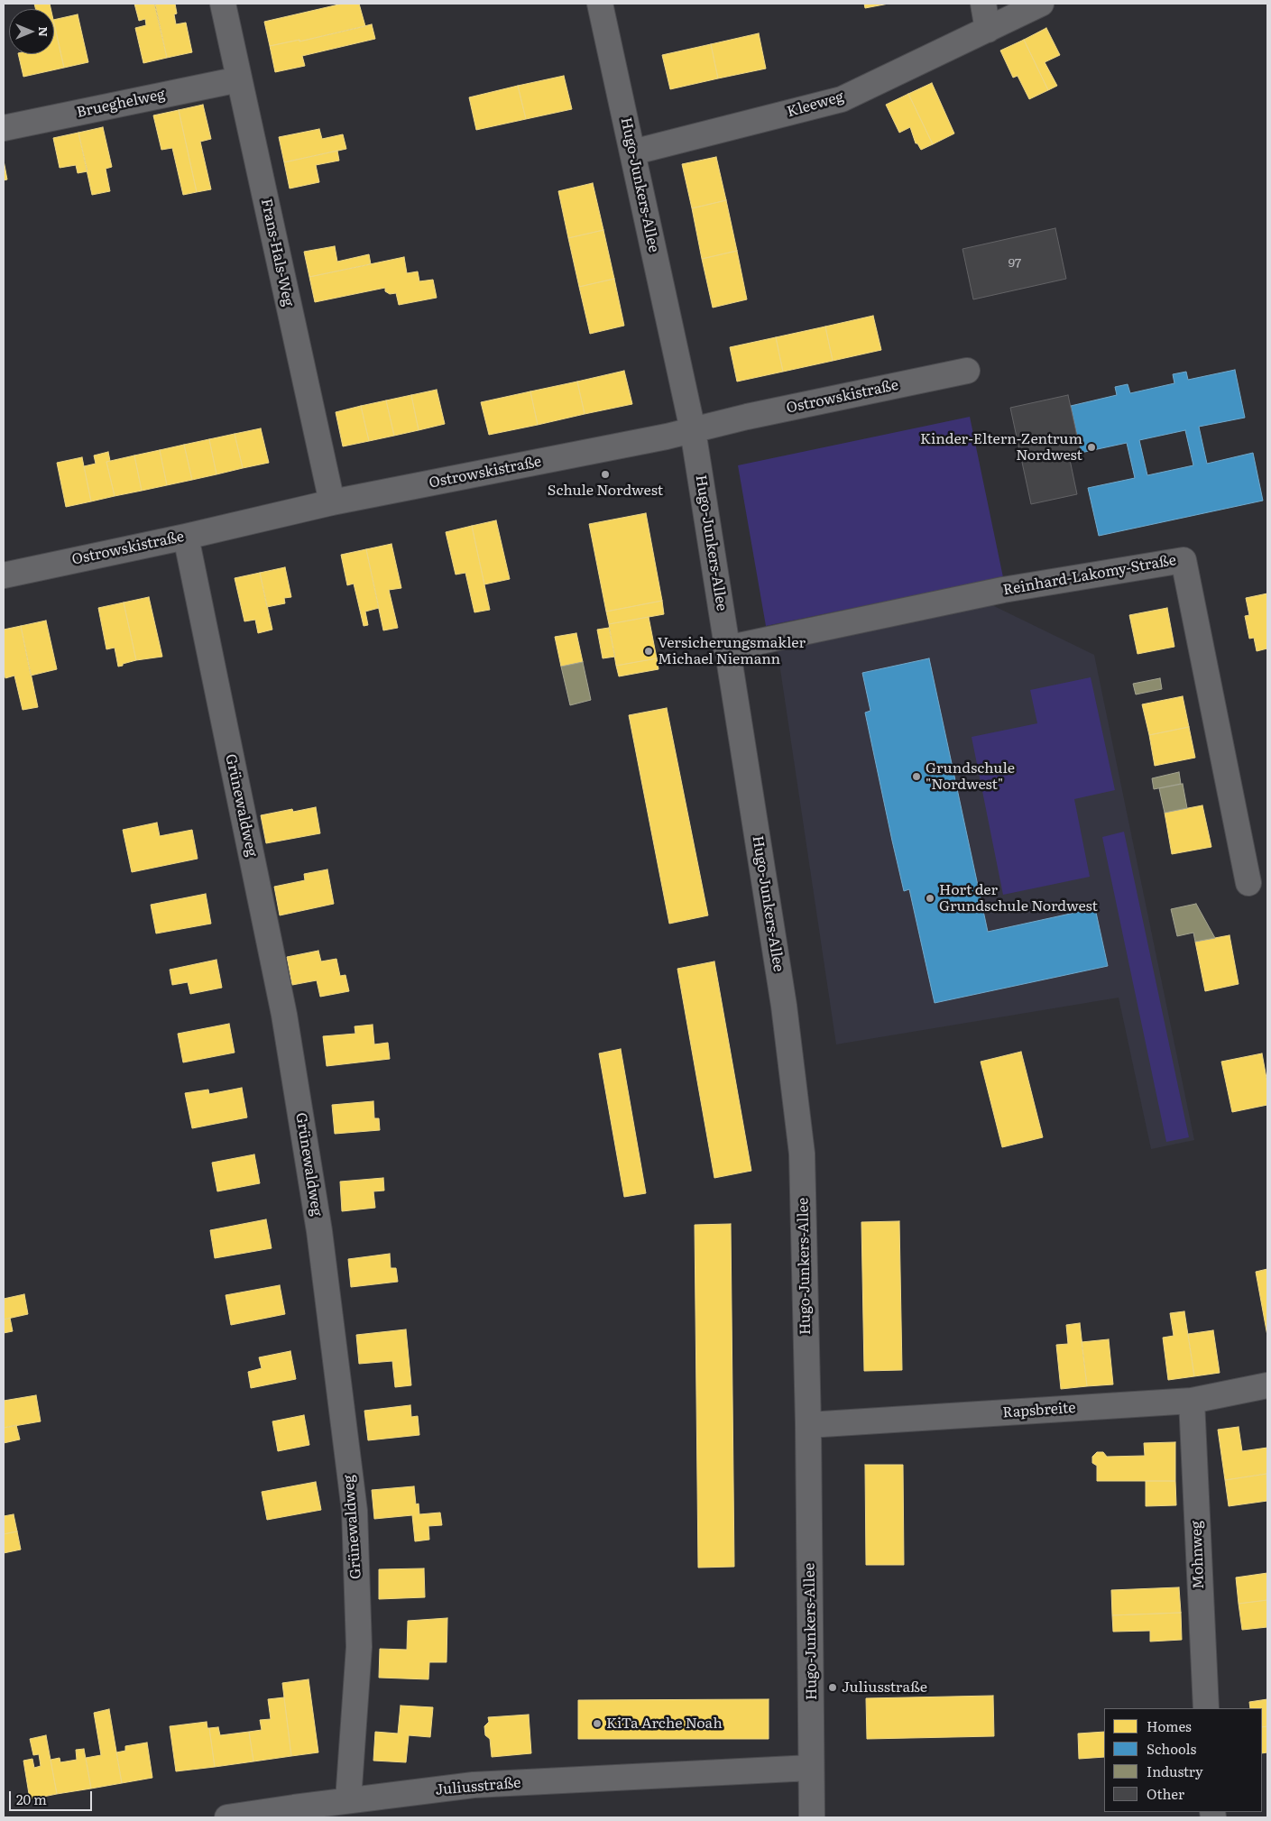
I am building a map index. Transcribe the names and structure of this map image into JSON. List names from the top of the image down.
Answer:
{
  "streets": {
    "street": [
      "Brueghelweg",
      "Kleeweg",
      "Hugo-Junkers-Allee",
      "Frans-Hals-Weg",
      "Ostrowskistraße",
      "Reinhard-Lakomy-Straße",
      "Grünewaldweg",
      "Rapsbreite",
      "Mohnweg",
      "Juliusstraße"
    ]
  },
  "crossings": [
    ["Brueghelweg", "Frans-Hals-Weg"],
    ["Kleeweg", "Hugo-Junkers-Allee"],
    ["Hugo-Junkers-Allee", "Ostrowskistraße"],
    ["Hugo-Junkers-Allee", "Reinhard-Lakomy-Straße"],
    ["Hugo-Junkers-Allee", "Rapsbreite"],
    ["Hugo-Junkers-Allee", "Juliusstraße"],
    ["Frans-Hals-Weg", "Ostrowskistraße"],
    ["Ostrowskistraße", "Grünewaldweg"],
    ["Grünewaldweg", "Juliusstraße"],
    ["Rapsbreite", "Mohnweg"]
  ],
  "places": [
    "Kinder-Eltern-Zentrum Nordwest",
    "Schule Nordwest",
    "Versicherungsmakler Michael Niemann",
    "Grundschule \"Nordwest\"",
    "Hort der Grundschule Nordwest",
    "Juliusstraße",
    "KiTa Arche Noah"
  ],
  "house_numbers": ["97"],
  "legend": [
    "Homes",
    "Schools",
    "Industry",
    "Other"
  ],
  "scale_bar": "20 m",
  "north": "right"
}
